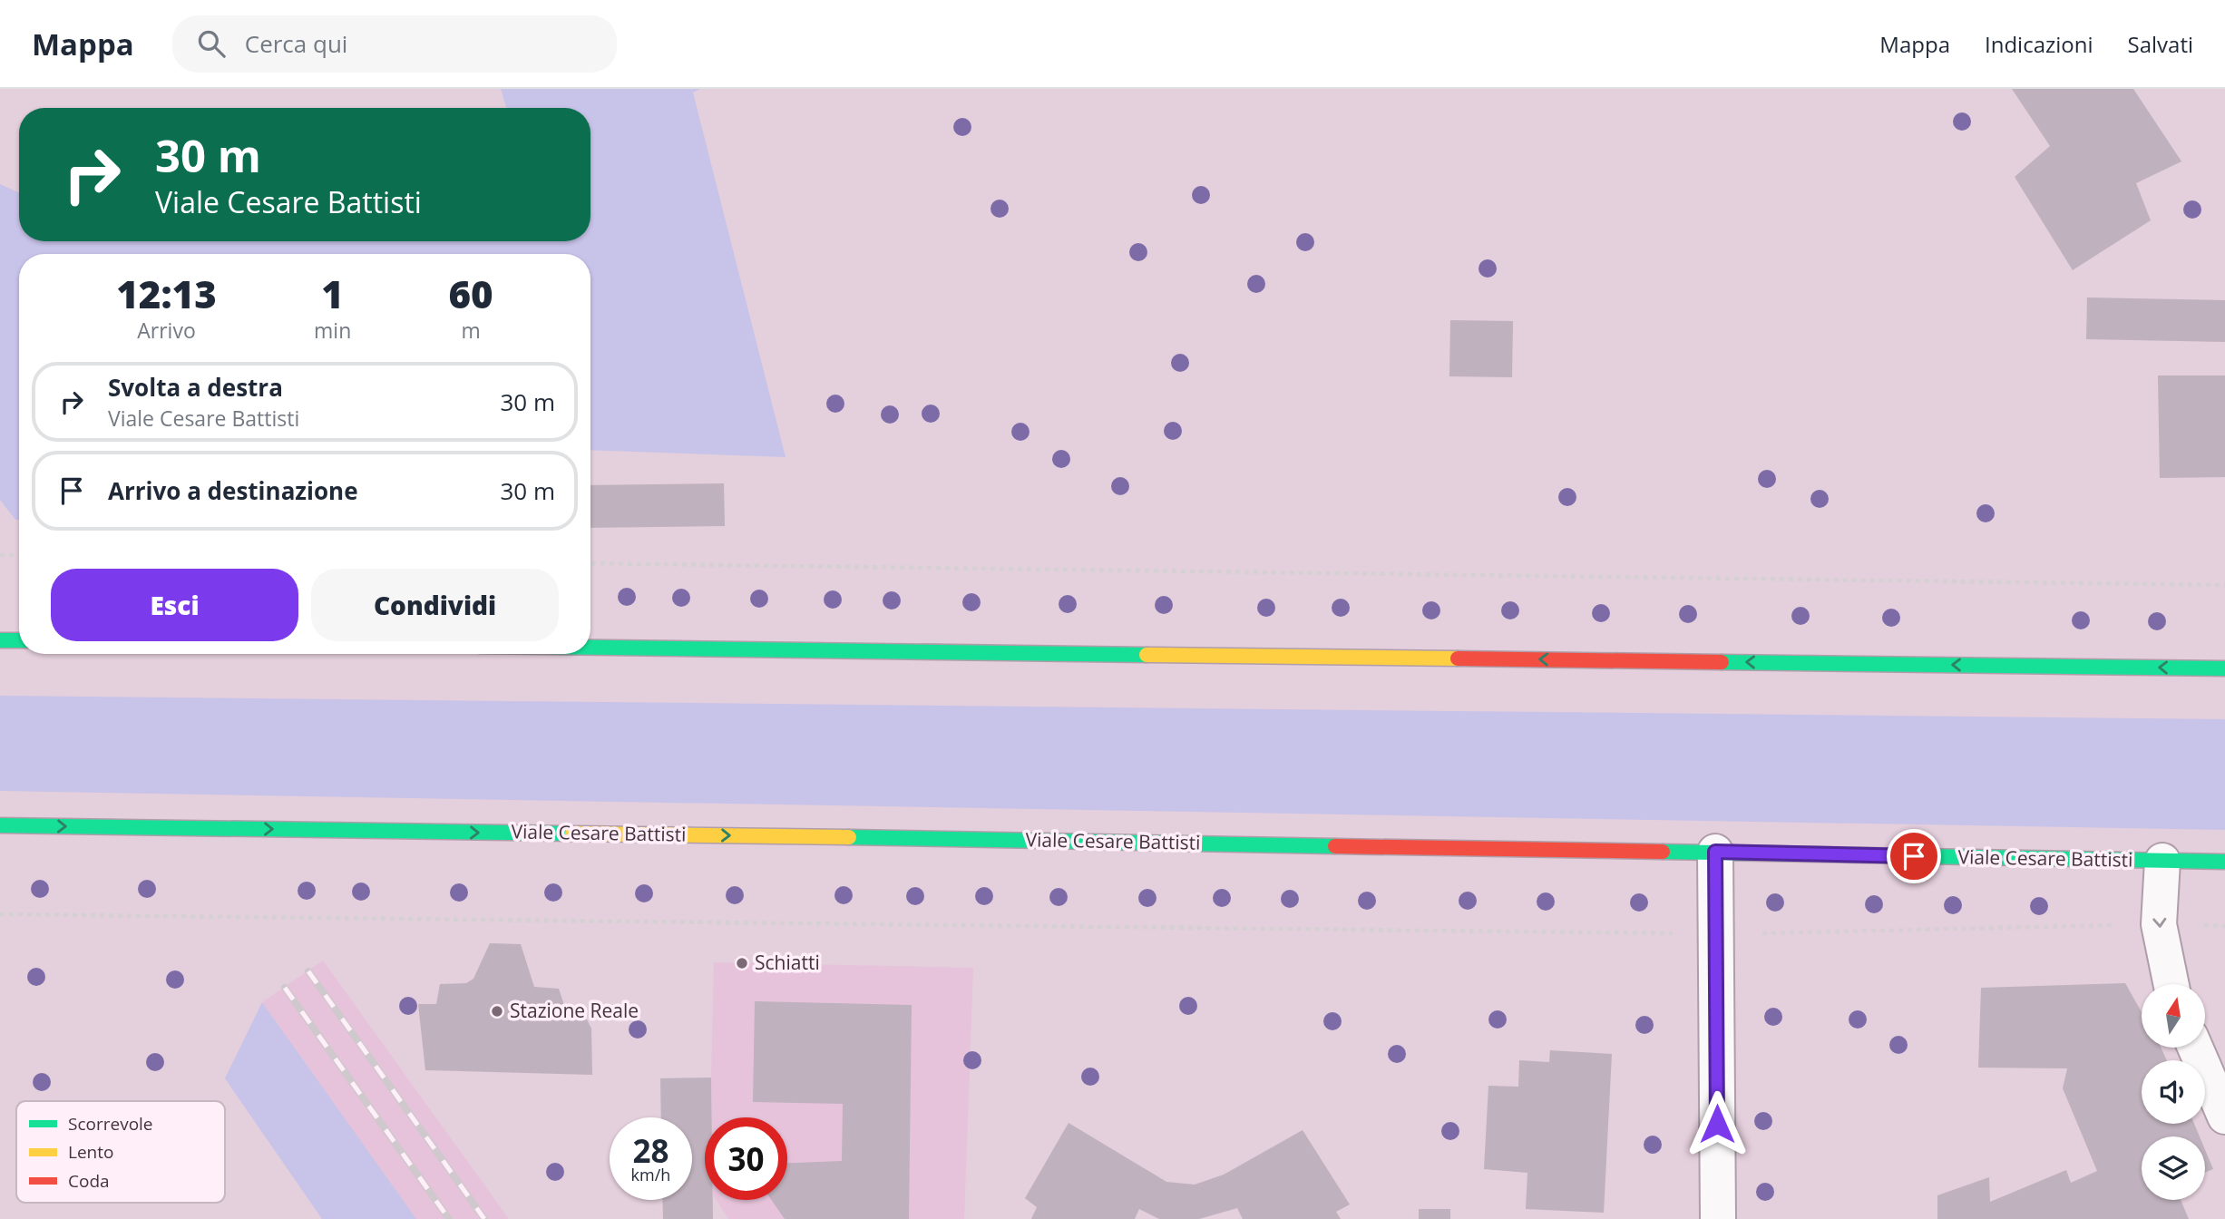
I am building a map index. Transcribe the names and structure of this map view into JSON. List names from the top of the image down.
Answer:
{
  "streets": {
    "main road": ["Viale Cesare Battisti"]
  },
  "one_way": ["Viale Cesare Battisti"],
  "places": ["Schiatti", "Stazione Reale"],
  "legend": ["Scorrevole", "Lento", "Coda"],
  "north": "top",
  "page": {
    "header": "Mappa",
    "search": "Cerca qui",
    "nav": ["Mappa", "Indicazioni", "Salvati"],
    "turn": ["30 m", "Viale Cesare Battisti"],
    "eta": [
      "12:13",
      "Arrivo",
      "1",
      "min",
      "60",
      "m"
    ],
    "list": [
      {
        "name": "Svolta a destra",
        "note": "Viale Cesare Battisti",
        "value": "30 m"
      },
      {
        "name": "Arrivo a destinazione",
        "value": "30 m"
      }
    ],
    "buttons": ["Esci", "Condividi"],
    "speed": "28 km/h",
    "limit": "30"
  }
}
